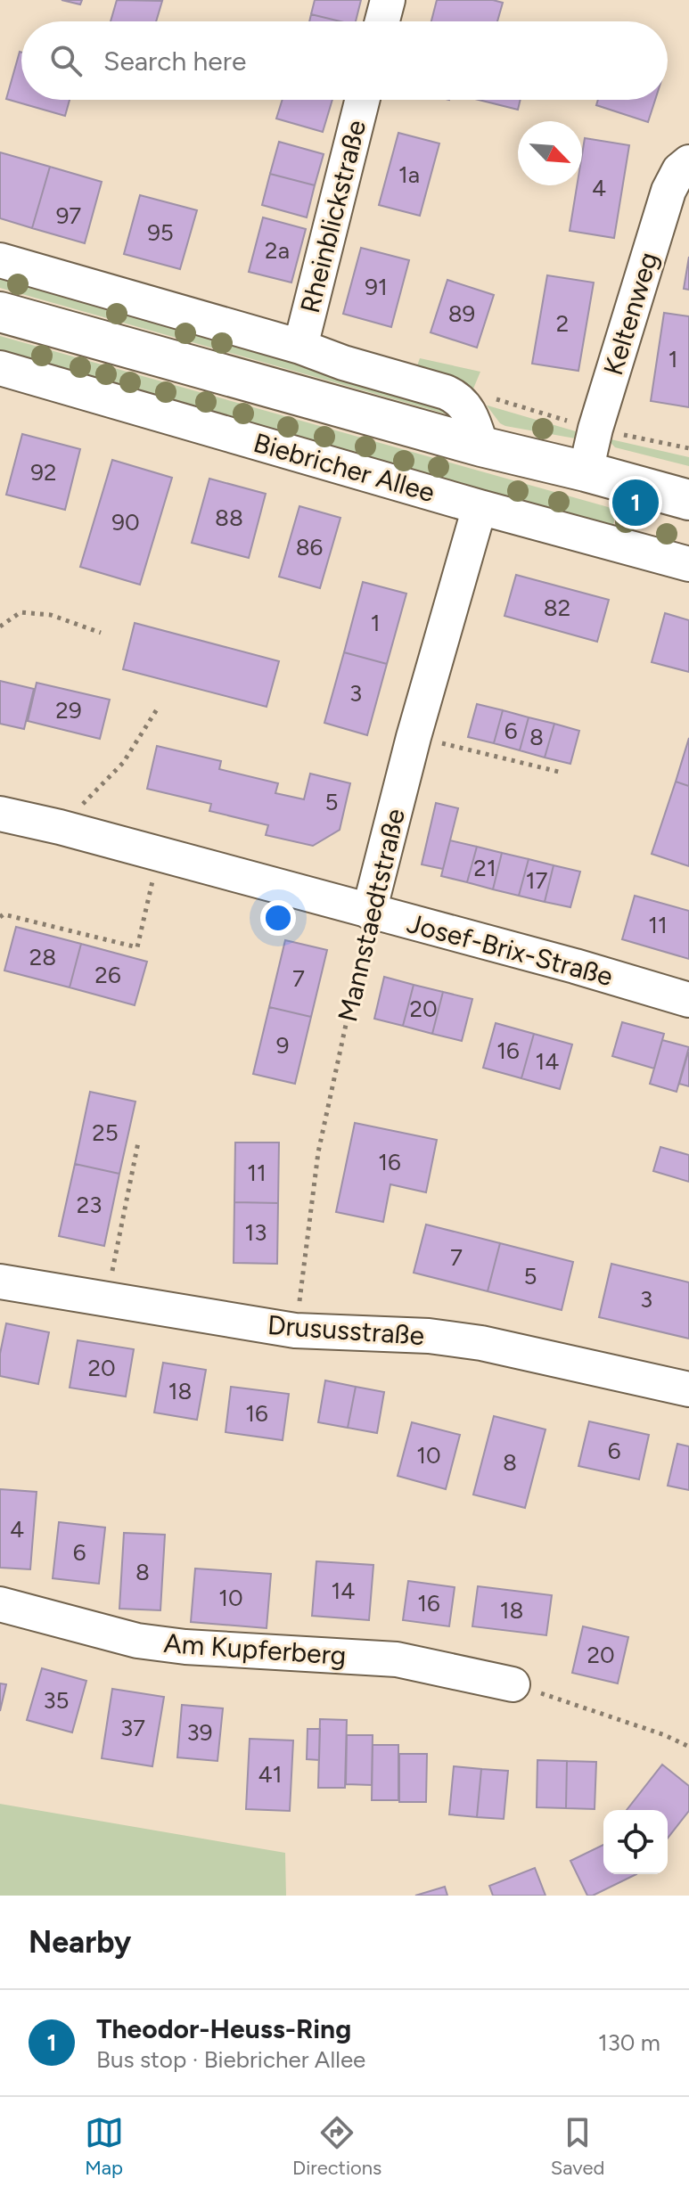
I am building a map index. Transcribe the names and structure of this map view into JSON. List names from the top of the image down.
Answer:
{
  "streets": {
    "street": [
      "Rheinblickstraße",
      "Keltenweg",
      "Biebricher Allee",
      "Mannstaedtstraße",
      "Josef-Brix-Straße",
      "Drususstraße",
      "Am Kupferberg"
    ]
  },
  "crossings": [
    ["Biebricher Allee", "Mannstaedtstraße"],
    ["Mannstaedtstraße", "Josef-Brix-Straße"],
    ["Mannstaedtstraße", "Drususstraße"]
  ],
  "house_numbers": [
    "1a",
    "4",
    "97",
    "95",
    "2a",
    "91",
    "89",
    "2",
    "1",
    "92",
    "88",
    "90",
    "86",
    "82",
    "1",
    "3",
    "29",
    "6",
    "8",
    "5",
    "21",
    "17",
    "11",
    "28",
    "26",
    "7",
    "20",
    "9",
    "16",
    "14",
    "25",
    "16",
    "11",
    "23",
    "13",
    "7",
    "5",
    "3",
    "20",
    "18",
    "16",
    "6",
    "10",
    "8",
    "4",
    "6",
    "8",
    "14",
    "10",
    "16",
    "18",
    "20",
    "35",
    "37",
    "39",
    "41"
  ],
  "north": "bottom right",
  "page": {
    "search": "Search here",
    "pins": "1",
    "heading": "Nearby",
    "list": [
      {
        "mark": "1",
        "name": "Theodor-Heuss-Ring",
        "note": "Bus stop · Biebricher Allee",
        "value": "130 m"
      }
    ],
    "nav": ["Map", "Directions", "Saved"]
  }
}
